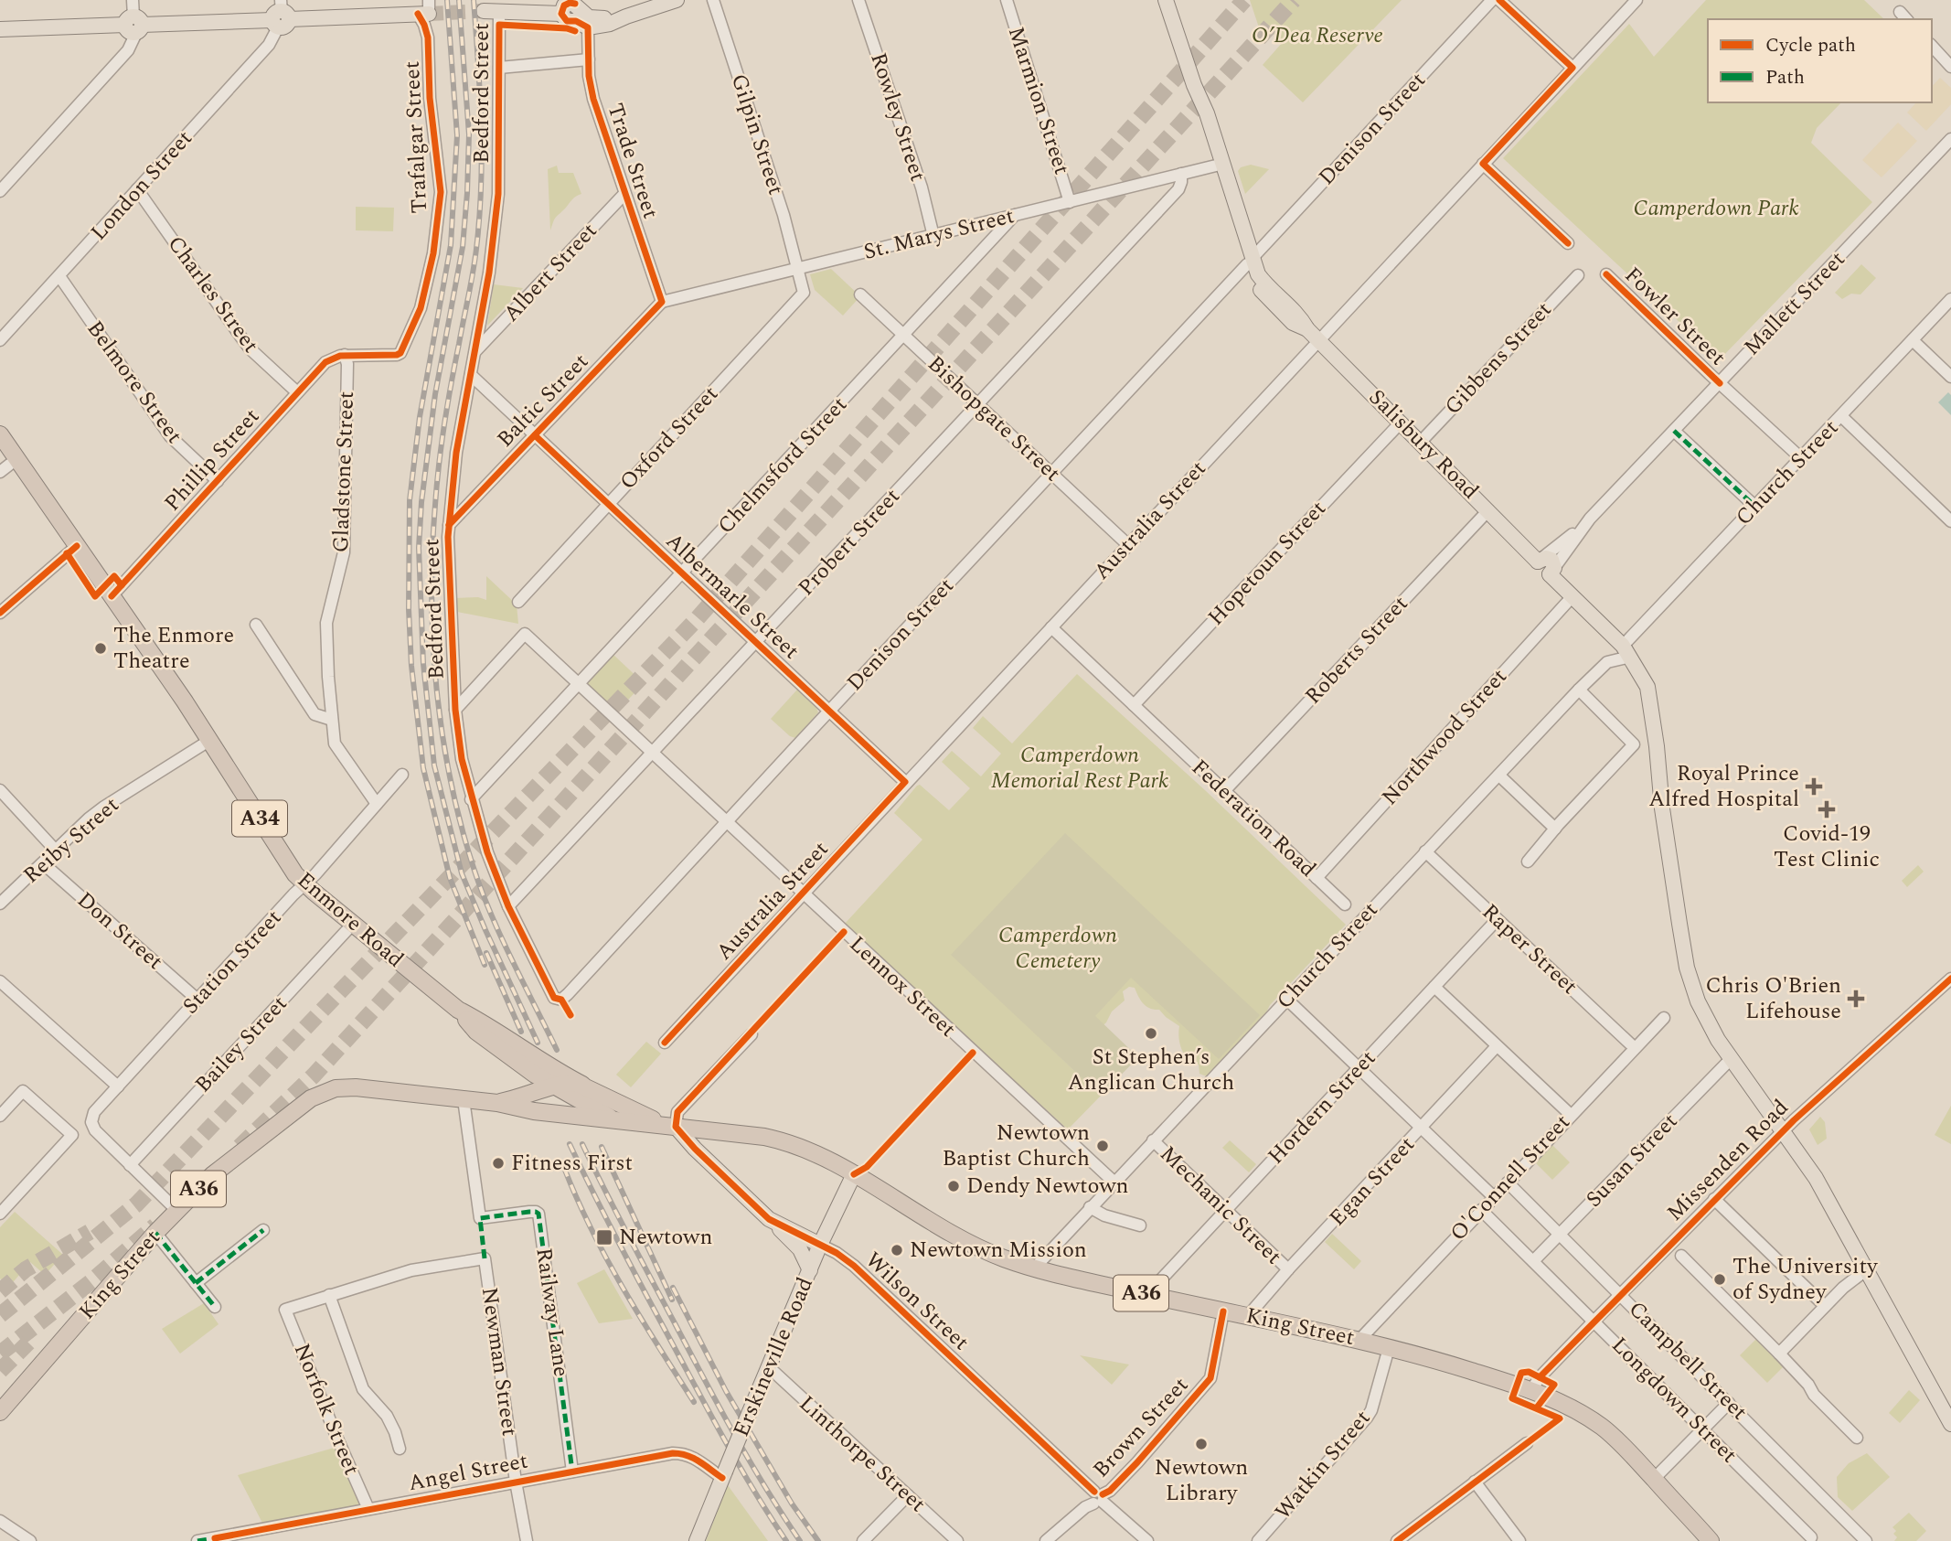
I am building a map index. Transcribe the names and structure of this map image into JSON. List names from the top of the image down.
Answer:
{
  "streets": {
    "highway": [
      "A34",
      "Enmore Road",
      "A36",
      "King Street"
    ],
    "main road": ["Salisbury Road", "Wilson Street", "Erskineville Road"],
    "street": [
      "Bedford Street",
      "Marmion Street",
      "Rowley Street",
      "Denison Street",
      "Gilpin Street",
      "Trafalgar Street",
      "Trade Street",
      "London Street",
      "St. Marys Street",
      "Albert Street",
      "Charles Street",
      "Mallett Street",
      "Fowler Street",
      "Gibbens Street",
      "Belmore Street",
      "Baltic Street",
      "Bishopgate Street",
      "Oxford Street",
      "Phillip Street",
      "Chelmsford Street",
      "Gladstone Street",
      "Church Street",
      "Australia Street",
      "Probert Street",
      "Hopetoun Street",
      "Albermarle Street",
      "Roberts Street",
      "Northwood Street",
      "Federation Road",
      "Reiby Street",
      "Don Street",
      "Raper Street",
      "Station Street",
      "Lennox Street",
      "Bailey Street",
      "Hordern Street",
      "Susan Street",
      "Missenden Road",
      "O'Connell Street",
      "Egan Street",
      "Mechanic Street",
      "Railway Lane",
      "Campbell Street",
      "Newman Street",
      "Longdown Street",
      "Norfolk Street",
      "Brown Street",
      "Linthorpe Street",
      "Watkin Street",
      "Angel Street"
    ]
  },
  "crossings": [
    ["Bedford Street", "Denison Street"],
    ["Bedford Street", "Albert Street"],
    ["Bedford Street", "Baltic Street"],
    ["Bedford Street", "Chelmsford Street"],
    ["Bedford Street", "Probert Street"],
    ["Bedford Street", "Albermarle Street"],
    ["Bedford Street", "Lennox Street"],
    ["Marmion Street", "St. Marys Street"],
    ["Rowley Street", "St. Marys Street"],
    ["Denison Street", "Bishopgate Street"],
    ["Denison Street", "Salisbury Road"],
    ["Denison Street", "Albermarle Street"],
    ["Denison Street", "Lennox Street"],
    ["Gilpin Street", "St. Marys Street"],
    ["Gilpin Street", "Oxford Street"],
    ["Trafalgar Street", "Phillip Street"],
    ["Trafalgar Street", "Gladstone Street"],
    ["Trade Street", "St. Marys Street"],
    ["Trade Street", "Albert Street"],
    ["Trade Street", "Baltic Street"],
    ["London Street", "Charles Street"],
    ["London Street", "Belmore Street"],
    ["St. Marys Street", "Baltic Street"],
    ["St. Marys Street", "Oxford Street"],
    ["St. Marys Street", "Salisbury Road"],
    ["St. Marys Street", "Chelmsford Street"],
    ["St. Marys Street", "Probert Street"],
    ["Charles Street", "Phillip Street"],
    ["Mallett Street", "Fowler Street"],
    ["Mallett Street", "Salisbury Road"],
    ["Fowler Street", "Church Street"],
    ["Gibbens Street", "Salisbury Road"],
    ["Belmore Street", "Phillip Street"],
    ["Baltic Street", "Albermarle Street"],
    ["Bishopgate Street", "Chelmsford Street"],
    ["Bishopgate Street", "Australia Street"],
    ["Bishopgate Street", "Probert Street"],
    ["Oxford Street", "Albermarle Street"],
    ["Salisbury Road", "Church Street"],
    ["Salisbury Road", "Australia Street"],
    ["Salisbury Road", "Hopetoun Street"],
    ["Salisbury Road", "Roberts Street"],
    ["Salisbury Road", "Northwood Street"],
    ["Salisbury Road", "Susan Street"],
    ["Salisbury Road", "Missenden Road"],
    ["Phillip Street", "Gladstone Street"],
    ["Phillip Street", "Enmore Road"],
    ["Chelmsford Street", "Albermarle Street"],
    ["Chelmsford Street", "Lennox Street"],
    ["Gladstone Street", "Station Street"],
    ["Church Street", "Raper Street"],
    ["Church Street", "Lennox Street"],
    ["Church Street", "Mechanic Street"],
    ["Church Street", "King Street"],
    ["Australia Street", "Albermarle Street"],
    ["Australia Street", "Federation Road"],
    ["Australia Street", "Lennox Street"],
    ["Probert Street", "Albermarle Street"],
    ["Probert Street", "Lennox Street"],
    ["Hopetoun Street", "Federation Road"],
    ["Roberts Street", "Federation Road"],
    ["Northwood Street", "Federation Road"],
    ["Reiby Street", "Enmore Road"],
    ["Reiby Street", "Don Street"],
    ["Enmore Road", "Station Street"],
    ["Enmore Road", "Bailey Street"],
    ["Enmore Road", "King Street"],
    ["Don Street", "Station Street"],
    ["Raper Street", "Hordern Street"],
    ["Raper Street", "O'Connell Street"],
    ["Station Street", "Bailey Street"],
    ["Hordern Street", "Mechanic Street"],
    ["Hordern Street", "King Street"],
    ["Susan Street", "Campbell Street"],
    ["Susan Street", "Longdown Street"],
    ["Missenden Road", "King Street"],
    ["Missenden Road", "Campbell Street"],
    ["Missenden Road", "Longdown Street"],
    ["O'Connell Street", "King Street"],
    ["O'Connell Street", "Campbell Street"],
    ["O'Connell Street", "Longdown Street"],
    ["Egan Street", "Mechanic Street"],
    ["Egan Street", "King Street"],
    ["King Street", "Wilson Street"],
    ["King Street", "Railway Lane"],
    ["King Street", "Erskineville Road"],
    ["King Street", "Brown Street"],
    ["King Street", "Watkin Street"],
    ["Wilson Street", "Erskineville Road"],
    ["Wilson Street", "Brown Street"],
    ["Railway Lane", "Angel Street"],
    ["Erskineville Road", "Linthorpe Street"],
    ["Erskineville Road", "Angel Street"],
    ["Newman Street", "Norfolk Street"],
    ["Newman Street", "Angel Street"],
    ["Norfolk Street", "Angel Street"]
  ],
  "parks": [
    "O’Dea Reserve",
    "Camperdown Park",
    "Camperdown Memorial Rest Park",
    "Camperdown Cemetery"
  ],
  "places": {
    "other": [
      "The Enmore Theatre",
      "St Stephen’s Anglican Church",
      "Newtown Baptist Church",
      "Fitness First",
      "Dendy Newtown",
      "Newtown Mission",
      "The University of Sydney",
      "Newtown Library"
    ],
    "health": ["Royal Prince Alfred Hospital", "Covid-19 Test Clinic", "Chris O'Brien Lifehouse"],
    "transit": ["Newtown"]
  },
  "legend": ["Cycle path", "Path"]
}
